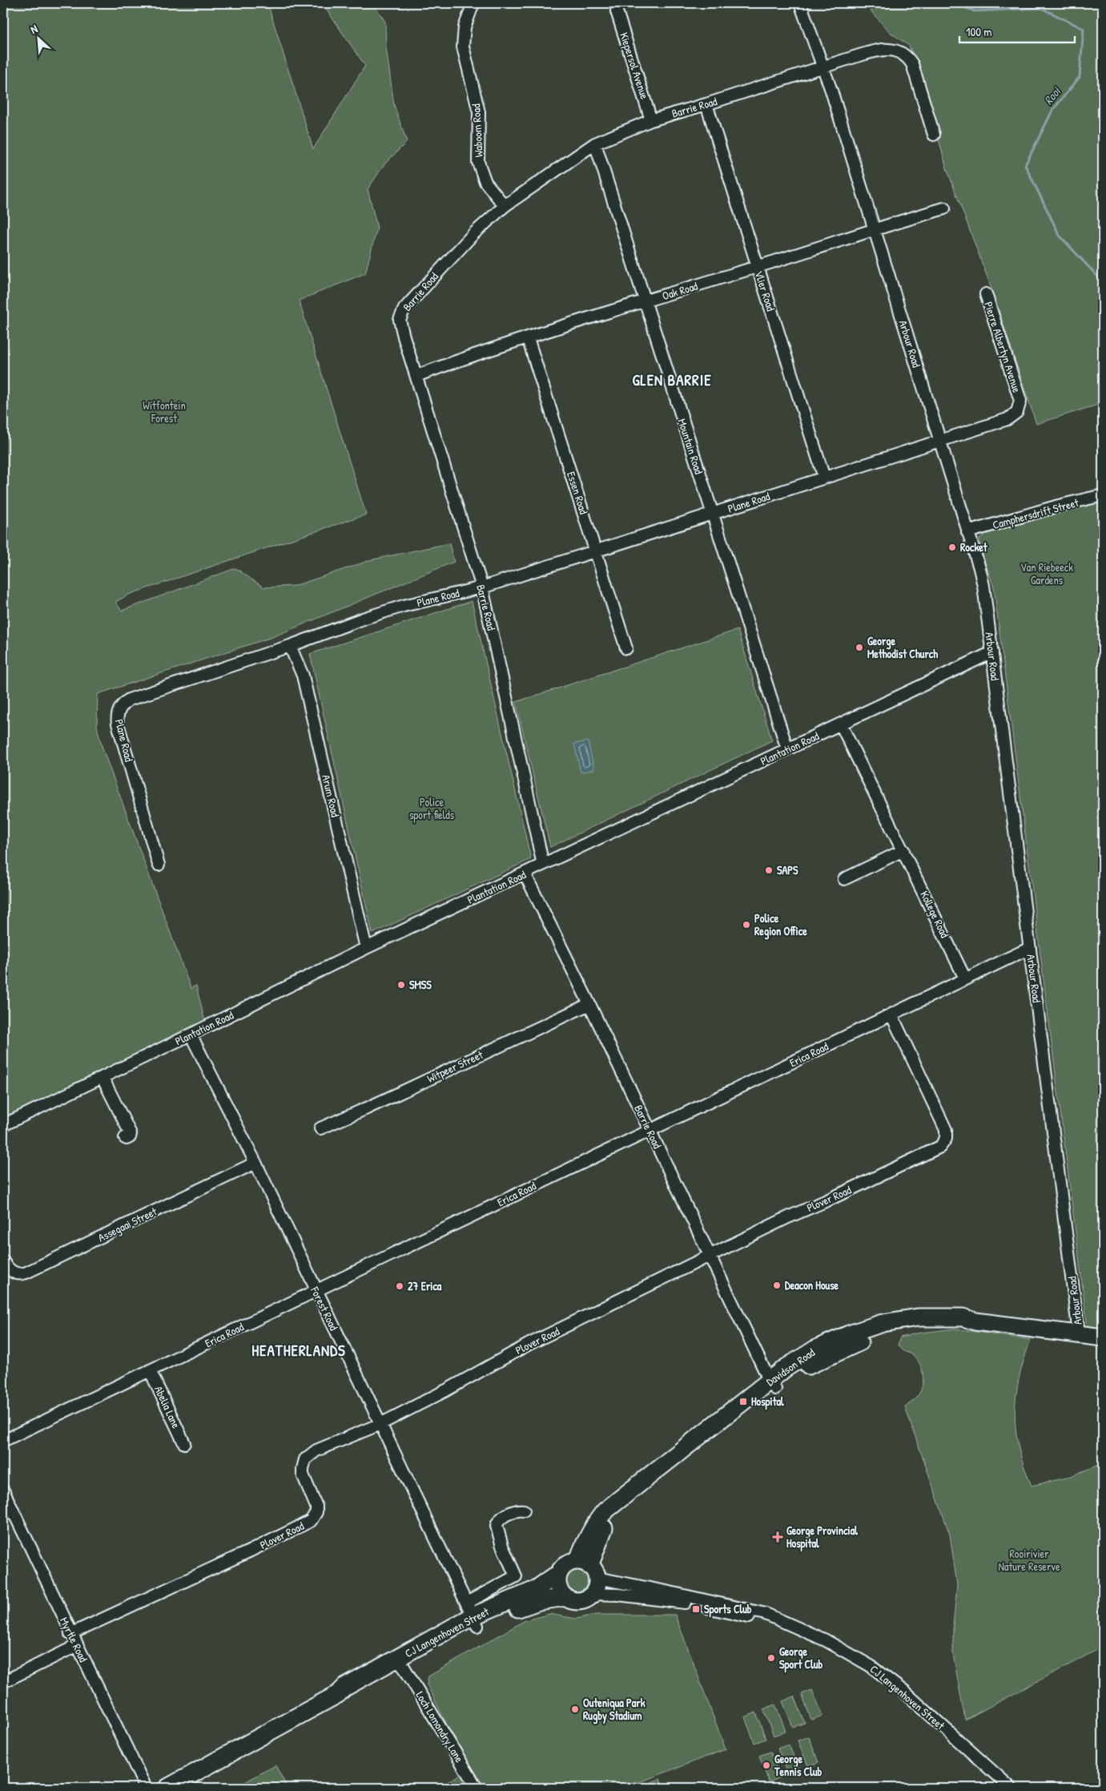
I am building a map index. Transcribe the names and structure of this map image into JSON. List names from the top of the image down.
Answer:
{
  "streets": {
    "highway": ["Davidson Road", "CJ Langenhoven Street"],
    "street": [
      "Kiepersol Avenue",
      "Barrie Road",
      "Waboom Road",
      "Oak Road",
      "Vlier Road",
      "Arbour Road",
      "Pierre Albertyn Avenue",
      "Mountain Road",
      "Essen Road",
      "Plane Road",
      "Camphersdrift Street",
      "Plantation Road",
      "Arum Road",
      "Kollege Road",
      "Erica Road",
      "Witpeer Street",
      "Plover Road",
      "Assegaai Street",
      "Forest Road",
      "Abelia Lane",
      "Myrtle Road",
      "Loch Lomondry Lane"
    ]
  },
  "crossings": [
    ["Kiepersol Avenue", "Barrie Road"],
    ["Barrie Road", "Waboom Road"],
    ["Barrie Road", "Oak Road"],
    ["Barrie Road", "Vlier Road"],
    ["Barrie Road", "Arbour Road"],
    ["Barrie Road", "Mountain Road"],
    ["Barrie Road", "Plane Road"],
    ["Barrie Road", "Plantation Road"],
    ["Barrie Road", "Erica Road"],
    ["Barrie Road", "Witpeer Street"],
    ["Barrie Road", "Plover Road"],
    ["Barrie Road", "Davidson Road"],
    ["Oak Road", "Vlier Road"],
    ["Oak Road", "Arbour Road"],
    ["Oak Road", "Mountain Road"],
    ["Oak Road", "Essen Road"],
    ["Vlier Road", "Plane Road"],
    ["Arbour Road", "Pierre Albertyn Avenue"],
    ["Arbour Road", "Plane Road"],
    ["Arbour Road", "Camphersdrift Street"],
    ["Arbour Road", "Plantation Road"],
    ["Arbour Road", "Erica Road"],
    ["Arbour Road", "Davidson Road"],
    ["Pierre Albertyn Avenue", "Plane Road"],
    ["Mountain Road", "Plane Road"],
    ["Mountain Road", "Plantation Road"],
    ["Essen Road", "Plane Road"],
    ["Plane Road", "Arum Road"],
    ["Plantation Road", "Arum Road"],
    ["Plantation Road", "Kollege Road"],
    ["Plantation Road", "Forest Road"],
    ["Kollege Road", "Erica Road"],
    ["Erica Road", "Plover Road"],
    ["Erica Road", "Forest Road"],
    ["Erica Road", "Abelia Lane"],
    ["Plover Road", "Forest Road"],
    ["Plover Road", "Myrtle Road"],
    ["Assegaai Street", "Forest Road"],
    ["Forest Road", "CJ Langenhoven Street"],
    ["Davidson Road", "CJ Langenhoven Street"],
    ["CJ Langenhoven Street", "Loch Lomondry Lane"]
  ],
  "districts": ["GLEN BARRIE", "HEATHERLANDS"],
  "water": ["Rooi"],
  "parks": [
    "Witfontein Forest",
    "Van Riebeeck Gardens",
    "Police sport fields",
    "Rooirivier Nature Reserve"
  ],
  "places": {
    "other": [
      "Rocket",
      "George Methodist Church",
      "SAPS",
      "Police Region Office",
      "SMSS",
      "Deacon House",
      "27 Erica",
      "George Sport Club",
      "Outeniqua Park Rugby Stadium",
      "George Tennis Club"
    ],
    "transit": ["Hospital", "Sports Club"],
    "health": ["George Provincial Hospital"]
  },
  "scale_bar": "100 m",
  "north": "top left"
}
